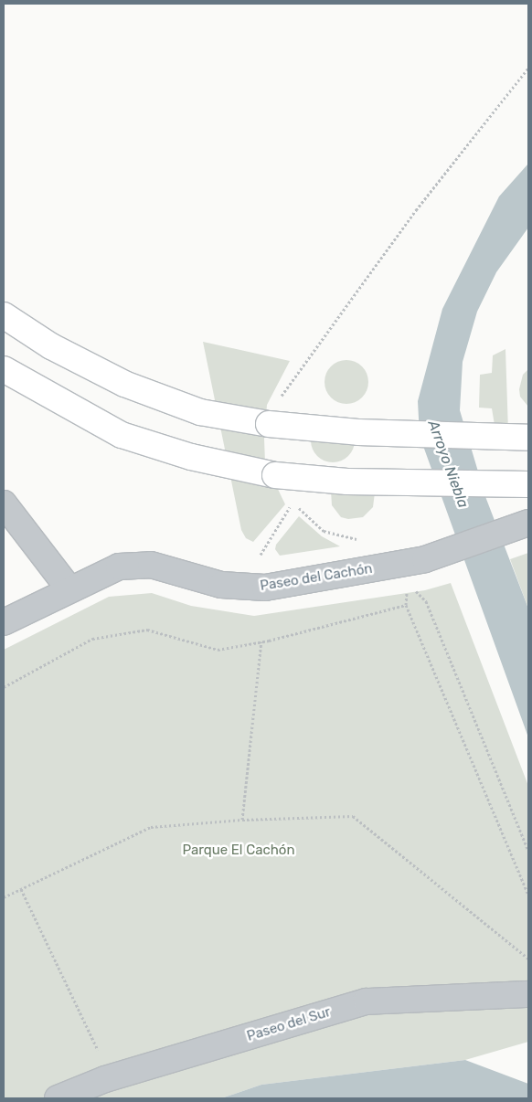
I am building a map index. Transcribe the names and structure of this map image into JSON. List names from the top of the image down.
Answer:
{
  "streets": {
    "street": ["Paseo del Cachón", "Paseo del Sur"]
  },
  "water": ["Arroyo Niebla"],
  "parks": ["Parque El Cachón"]
}
